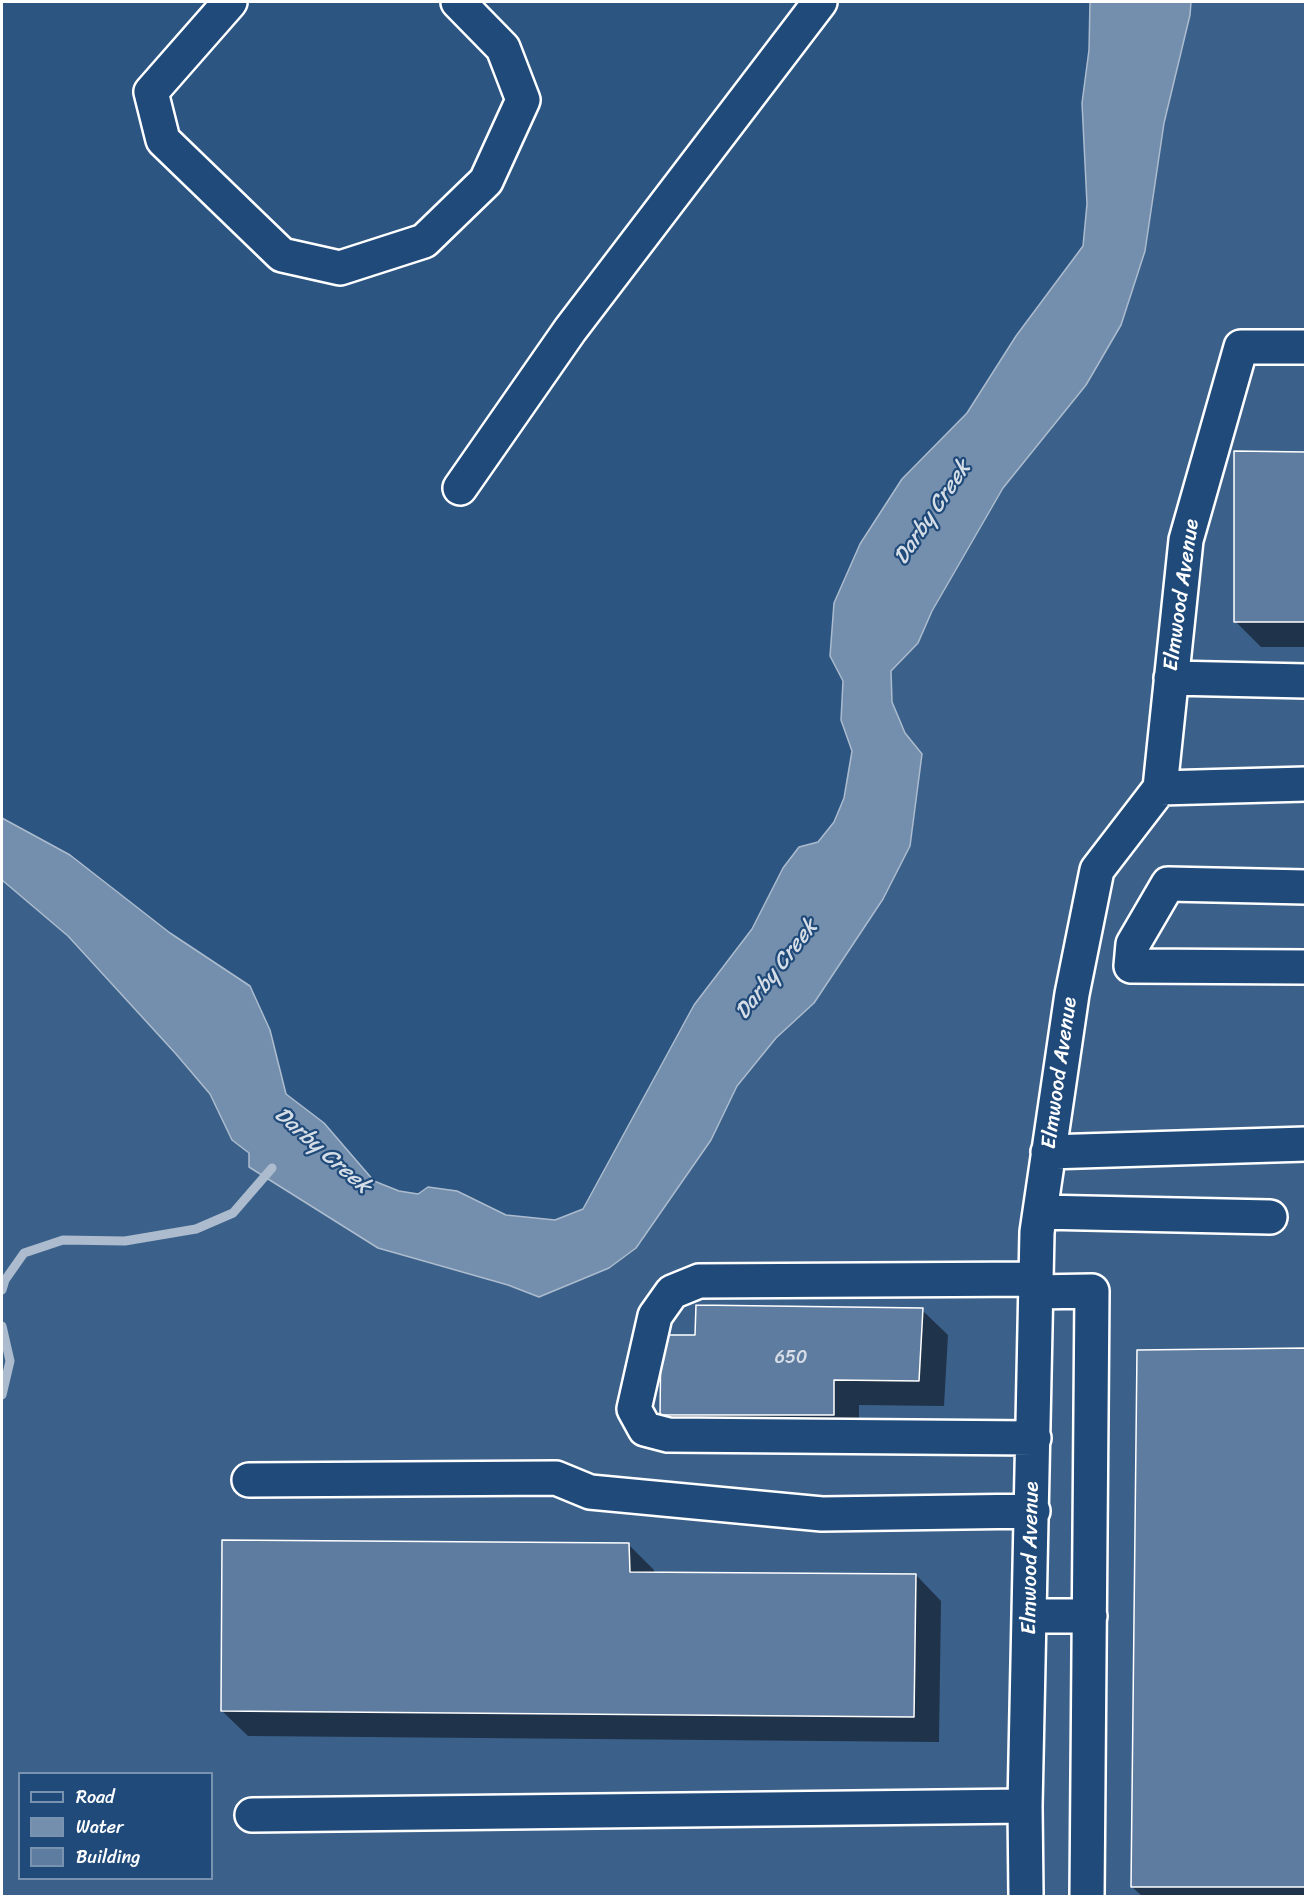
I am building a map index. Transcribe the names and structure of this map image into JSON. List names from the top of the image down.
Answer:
{
  "streets": {
    "street": ["Elmwood Avenue"]
  },
  "water": ["Darby Creek"],
  "house_numbers": ["650"],
  "legend": ["Road", "Water", "Building"]
}
